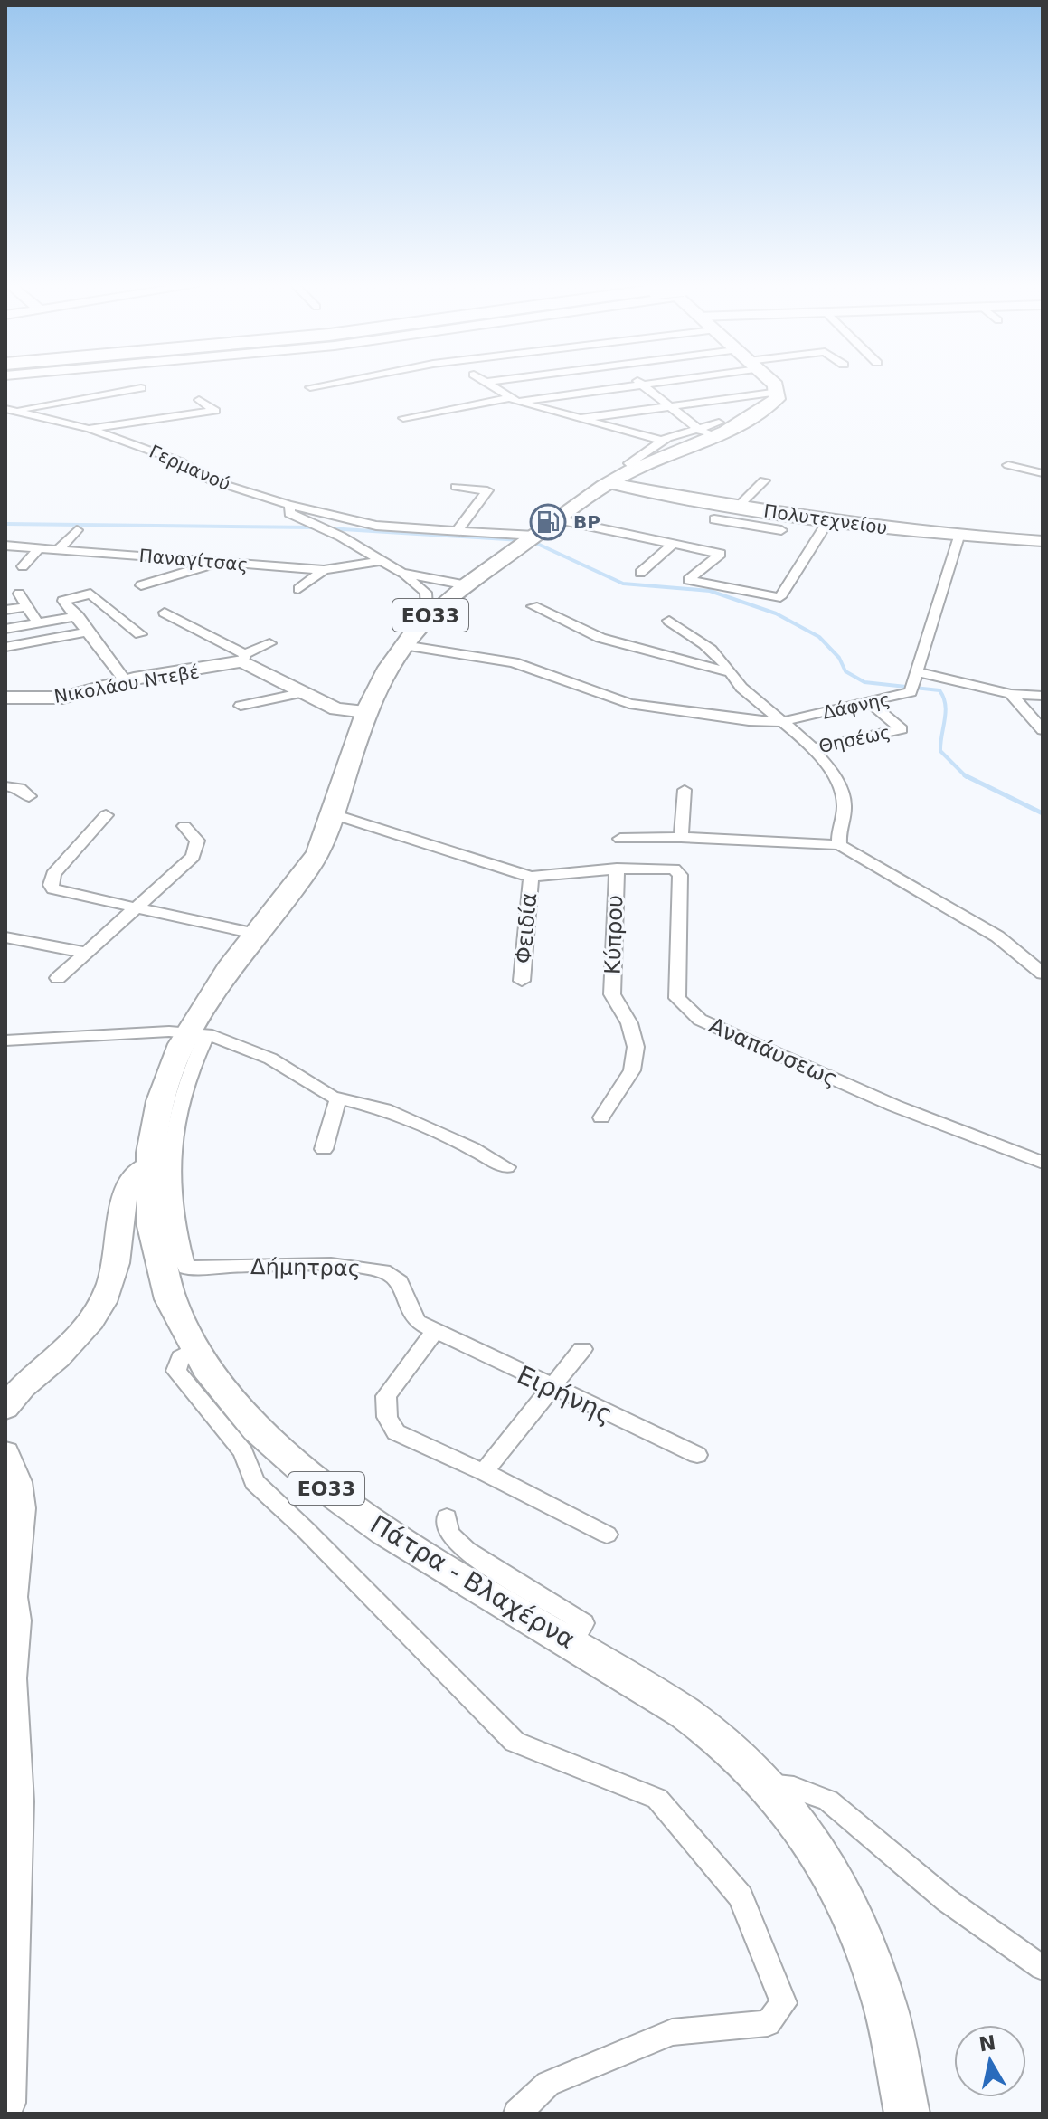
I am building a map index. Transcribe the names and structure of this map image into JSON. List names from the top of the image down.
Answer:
{
  "streets": {
    "main road": ["ΕΟ33", "Πάτρα - Βλαχέρνα"],
    "street": [
      "Γερμανού",
      "Πολυτεχνείου",
      "Παναγίτσας",
      "Νικολάου Ντεβέ",
      "Δάφνης",
      "Θησέως",
      "Φειδία",
      "Κύπρου",
      "Αναπάυσεως",
      "Δήμητρας",
      "Ειρήνης"
    ]
  },
  "crossings": [
    ["Γερμανού", "Παναγίτσας"],
    ["Γερμανού", "ΕΟ33"],
    ["Πολυτεχνείου", "ΕΟ33"],
    ["ΕΟ33", "Δάφνης"],
    ["ΕΟ33", "Πάτρα - Βλαχέρνα"],
    ["Δάφνης", "Θησέως"],
    ["Φειδία", "Αναπάυσεως"],
    ["Κύπρου", "Αναπάυσεως"],
    ["Αναπάυσεως", "Πάτρα - Βλαχέρνα"],
    ["Δήμητρας", "Ειρήνης"],
    ["Δήμητρας", "Πάτρα - Βλαχέρνα"]
  ],
  "places": {
    "fuel station": ["BP"]
  },
  "north": "top"
}
